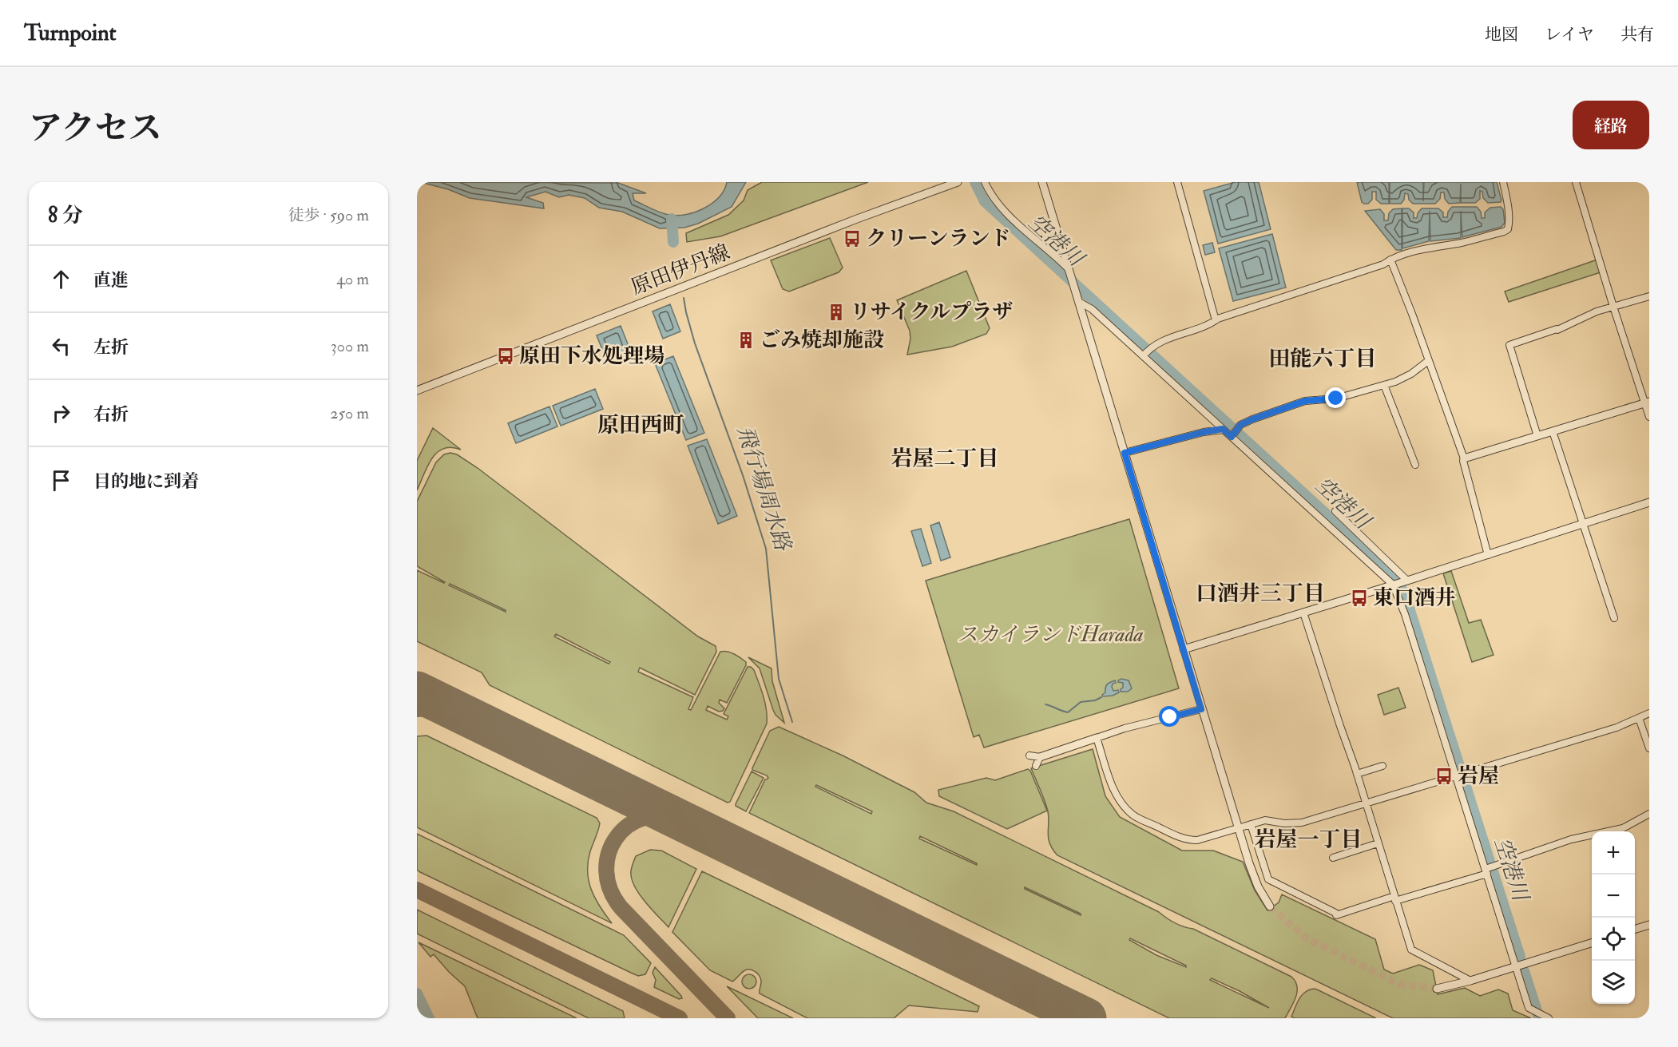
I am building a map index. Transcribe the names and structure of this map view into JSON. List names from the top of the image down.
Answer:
{
  "streets": {
    "street": ["原田伊丹線"]
  },
  "districts": [
    "田能六丁目",
    "原田西町",
    "岩屋二丁目",
    "口酒井三丁目",
    "岩屋一丁目"
  ],
  "water": ["空港川", "飛行場周水路"],
  "parks": ["スカイランドHarada"],
  "places": {
    "bus stop": [
      "クリーンランド",
      "原田下水処理場",
      "東口酒井",
      "岩屋"
    ],
    "building": ["リサイクルプラザ", "ごみ焼却施設"]
  },
  "page": {
    "header": "Turnpoint",
    "nav": ["地図", "レイヤ", "共有"],
    "title": "アクセス",
    "buttons": "経路",
    "heading": ["8 分", "徒歩 · 590 m"],
    "list": [
      ["直進", "40 m"],
      ["左折", "300 m"],
      ["右折", "250 m"],
      "目的地に到着"
    ],
    "map_buttons": ["+", "−"]
  }
}
